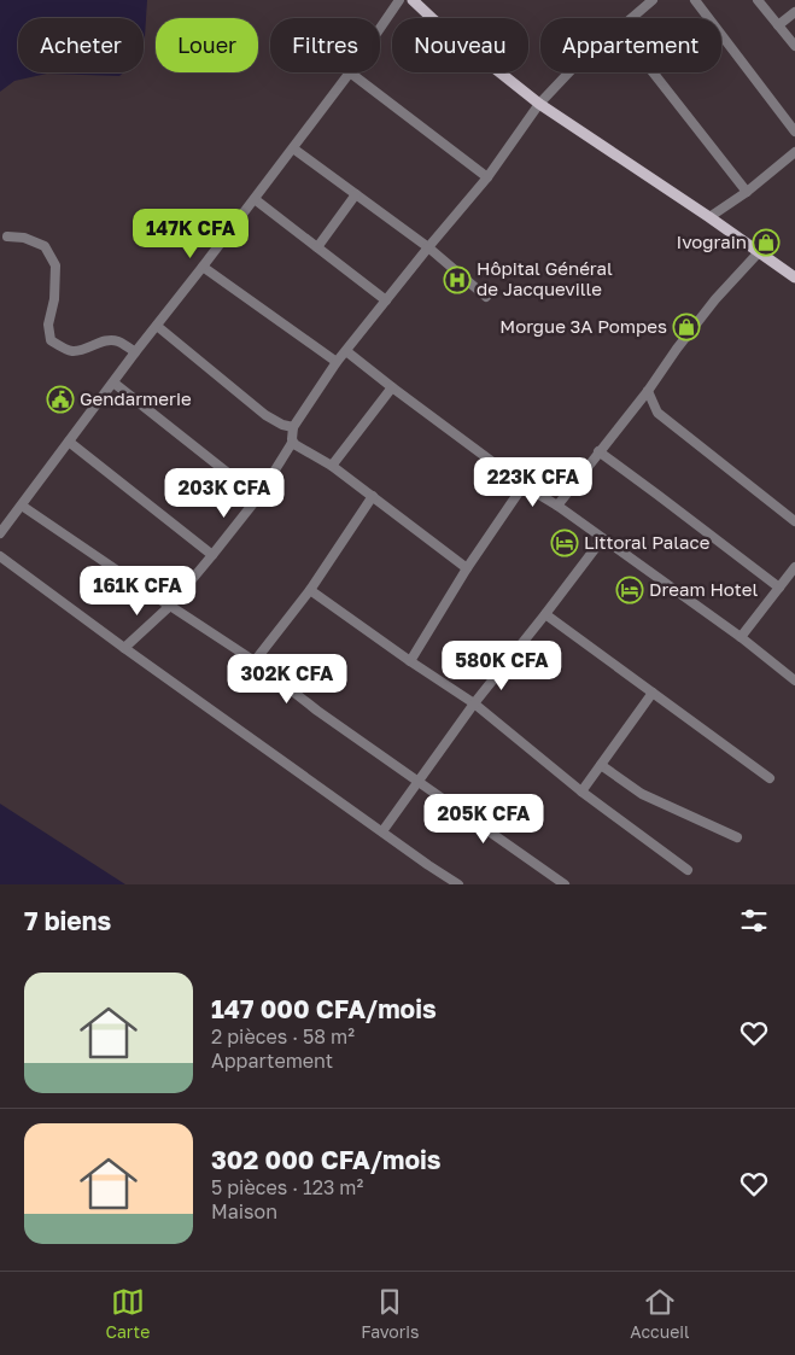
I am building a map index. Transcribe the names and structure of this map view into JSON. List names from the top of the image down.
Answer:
{
  "places": {
    "shop": ["Ivograin", "Morgue 3A Pompes"],
    "hospital": ["Hôpital Général de Jacqueville"],
    "public building": ["Gendarmerie"],
    "hotel": ["Littoral Palace", "Dream Hotel"]
  },
  "page": {
    "chip": [
      "Acheter",
      "Louer",
      "Filtres",
      "Nouveau",
      "Appartement"
    ],
    "price": [
      "147K CFA",
      "223K CFA",
      "203K CFA",
      "161K CFA",
      "580K CFA",
      "302K CFA",
      "205K CFA"
    ],
    "heading": "7 biens",
    "list": [
      {
        "name": "147 000 CFA/mois",
        "note": "2 pièces · 58 m² · Appartement"
      },
      {
        "name": "302 000 CFA/mois",
        "note": "5 pièces · 123 m² · Maison"
      }
    ],
    "tabs": ["Carte", "Favoris", "Accueil"]
  }
}
